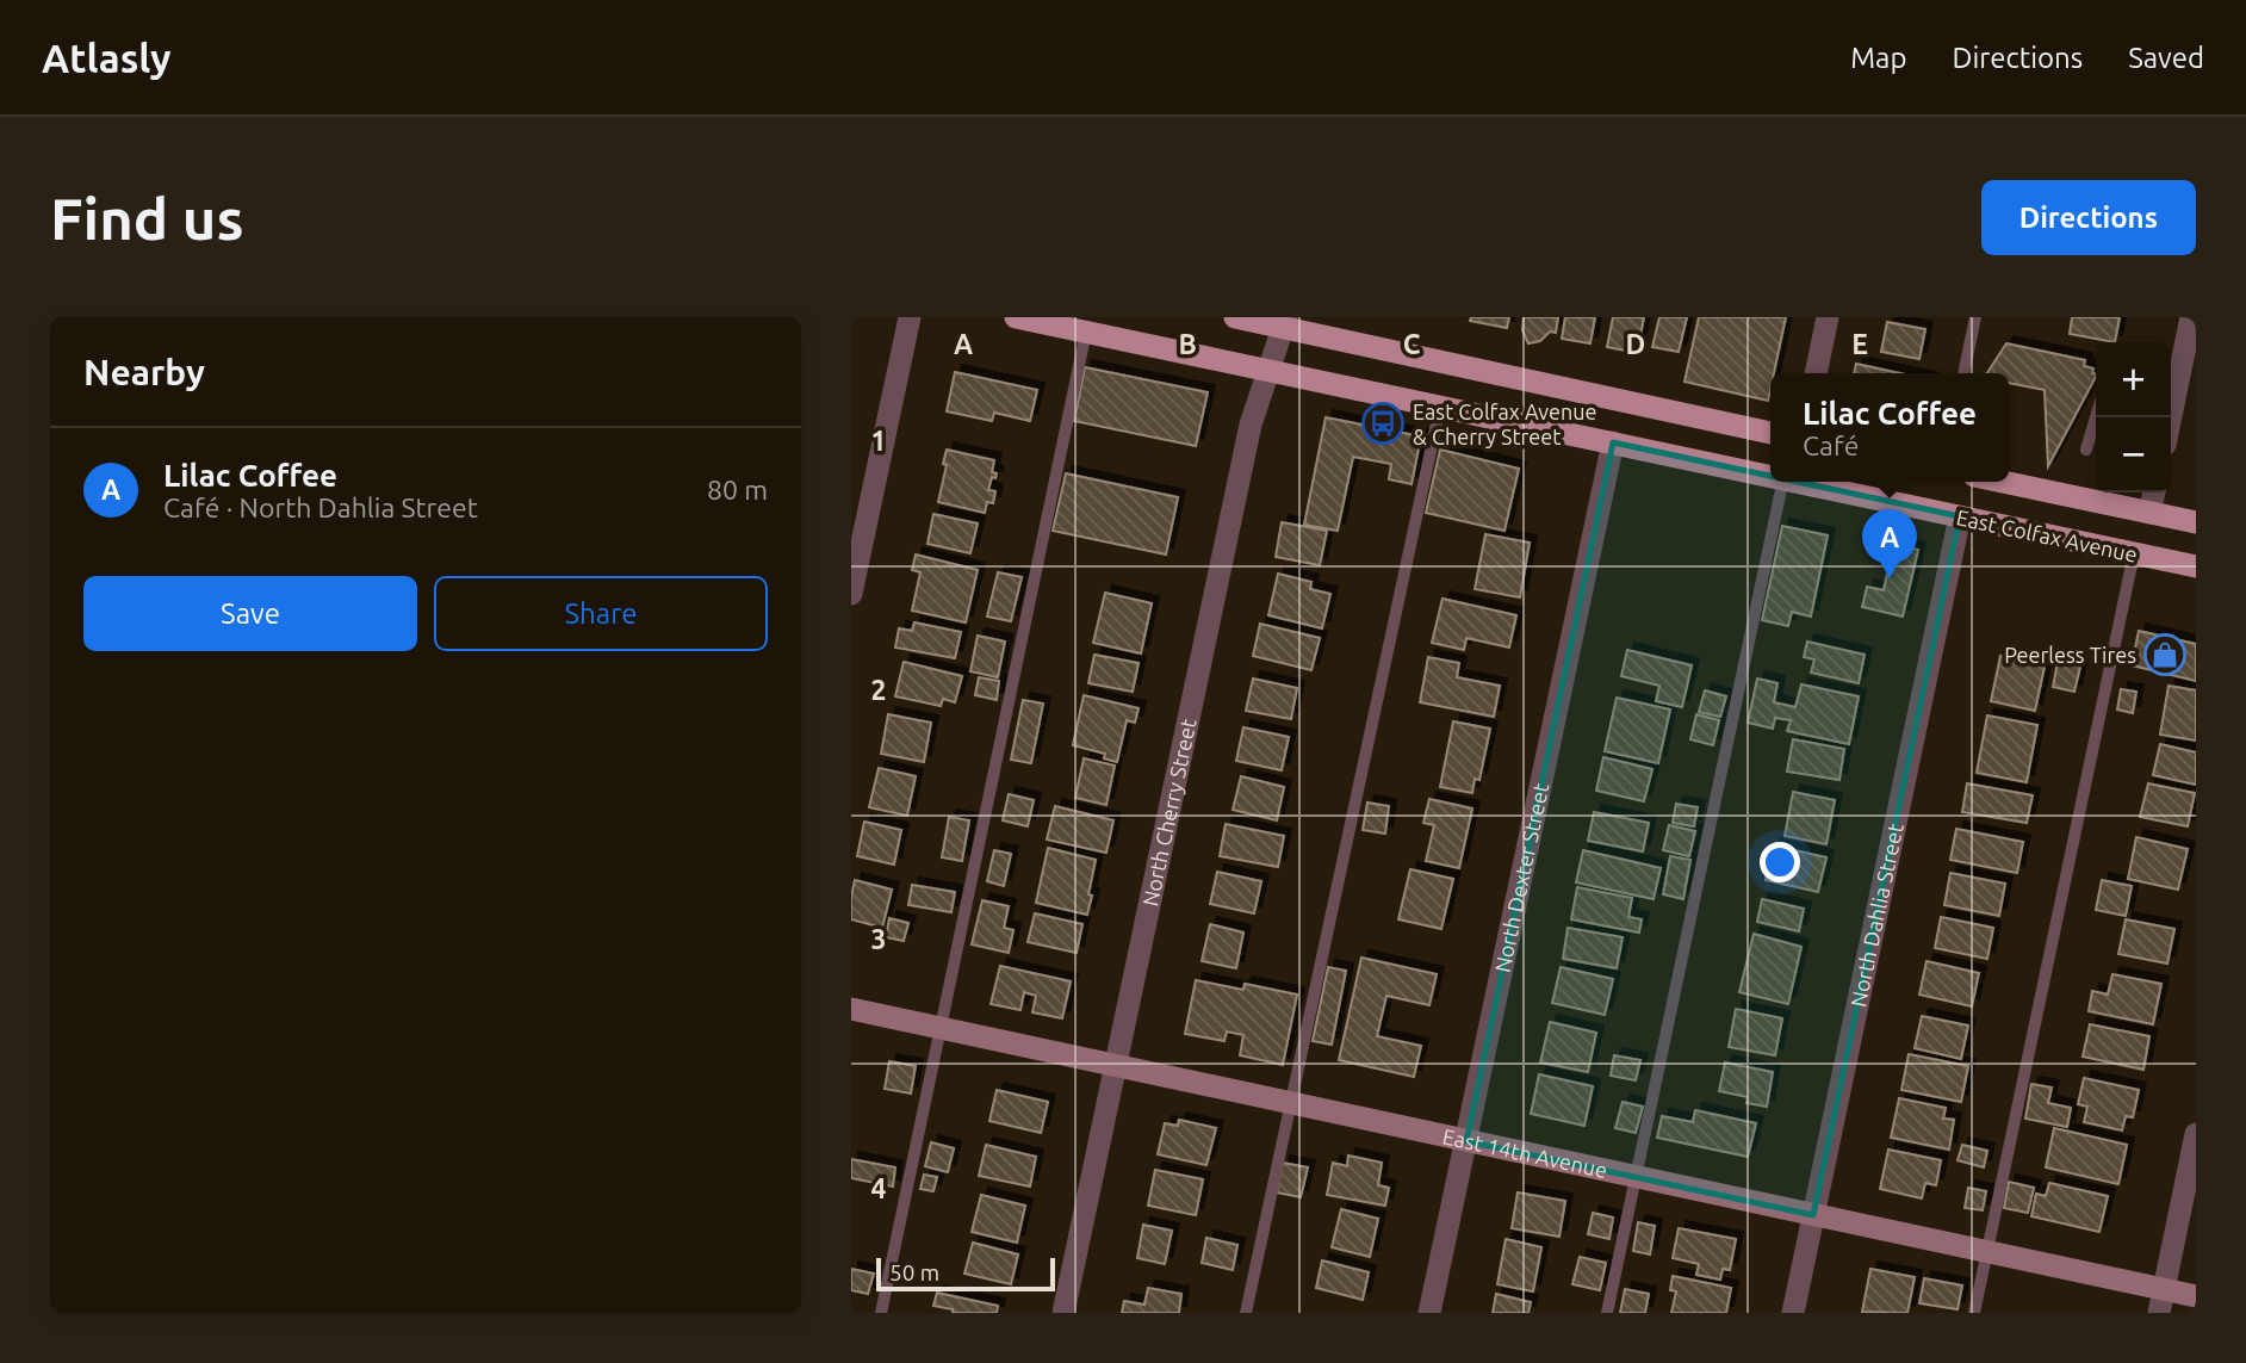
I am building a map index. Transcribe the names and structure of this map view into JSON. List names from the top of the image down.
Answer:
{
  "streets": {
    "main road": ["East Colfax Avenue", "East 14th Avenue"],
    "street": ["North Cherry Street", "North Dexter Street", "North Dahlia Street"]
  },
  "crossings": [
    ["East Colfax Avenue", "North Cherry Street"],
    ["East Colfax Avenue", "North Dexter Street"],
    ["East Colfax Avenue", "North Dahlia Street"],
    ["North Cherry Street", "East 14th Avenue"],
    ["North Dexter Street", "East 14th Avenue"],
    ["North Dahlia Street", "East 14th Avenue"]
  ],
  "places": {
    "bus stop": ["East Colfax Avenue & Cherry Street"],
    "shop": ["Peerless Tires"]
  },
  "scale_bar": "50 m",
  "page": {
    "header": "Atlasly",
    "nav": ["Map", "Directions", "Saved"],
    "buttons": [
      "Directions",
      ["Save", "Share"]
    ],
    "title": "Find us",
    "heading": "Nearby",
    "map_buttons": ["+", "−"],
    "popup": ["Lilac Coffee", "Café"],
    "list": [
      {
        "mark": "A",
        "name": "Lilac Coffee",
        "note": "Café · North Dahlia Street",
        "value": "80 m"
      }
    ],
    "pins": "A",
    "scale": "50 m"
  },
  "grid": {
    "columns": [
      "A",
      "B",
      "C",
      "D",
      "E"
    ],
    "rows": [
      "1",
      "2",
      "3",
      "4"
    ]
  }
}
